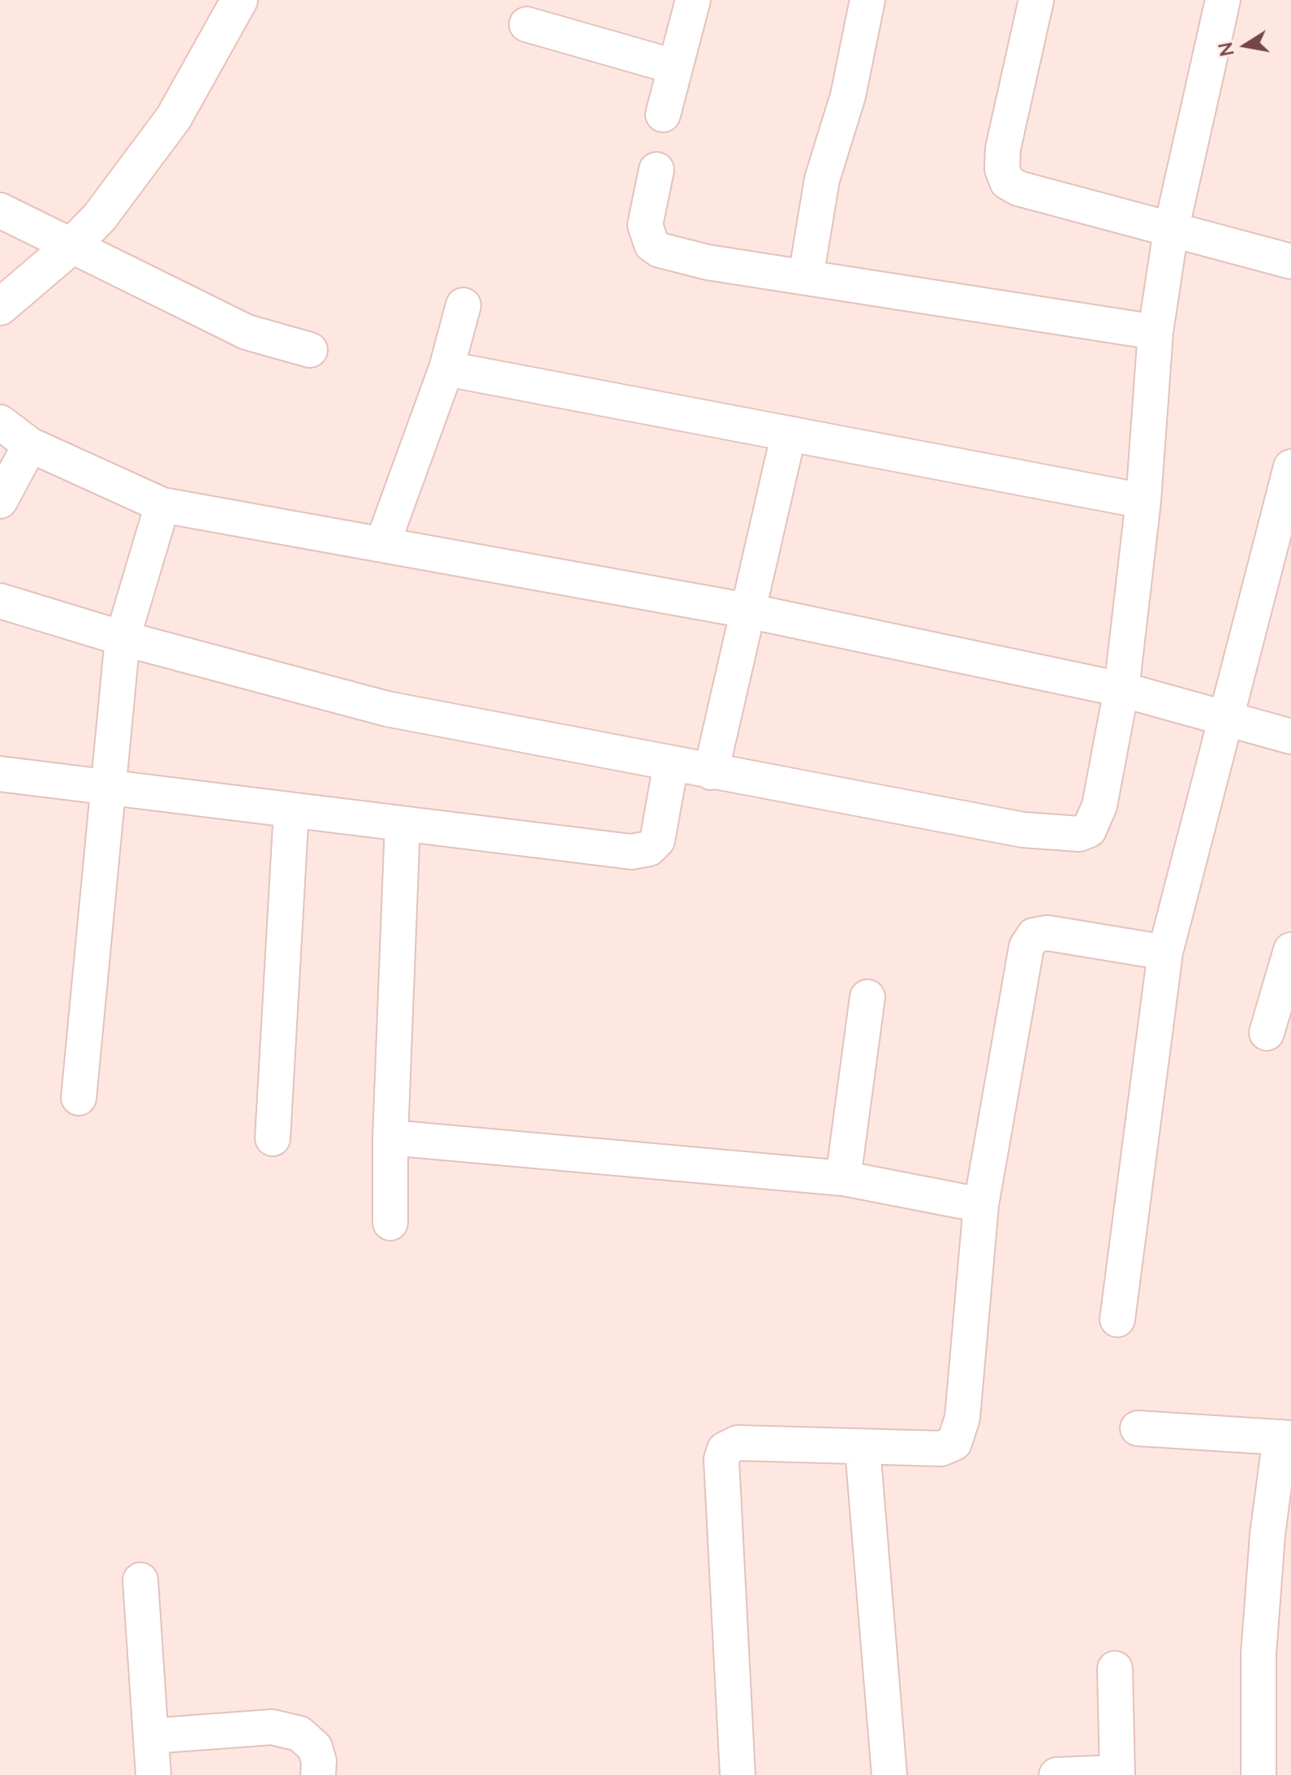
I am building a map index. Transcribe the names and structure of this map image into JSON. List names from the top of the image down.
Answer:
{
  "north": "left"
}
